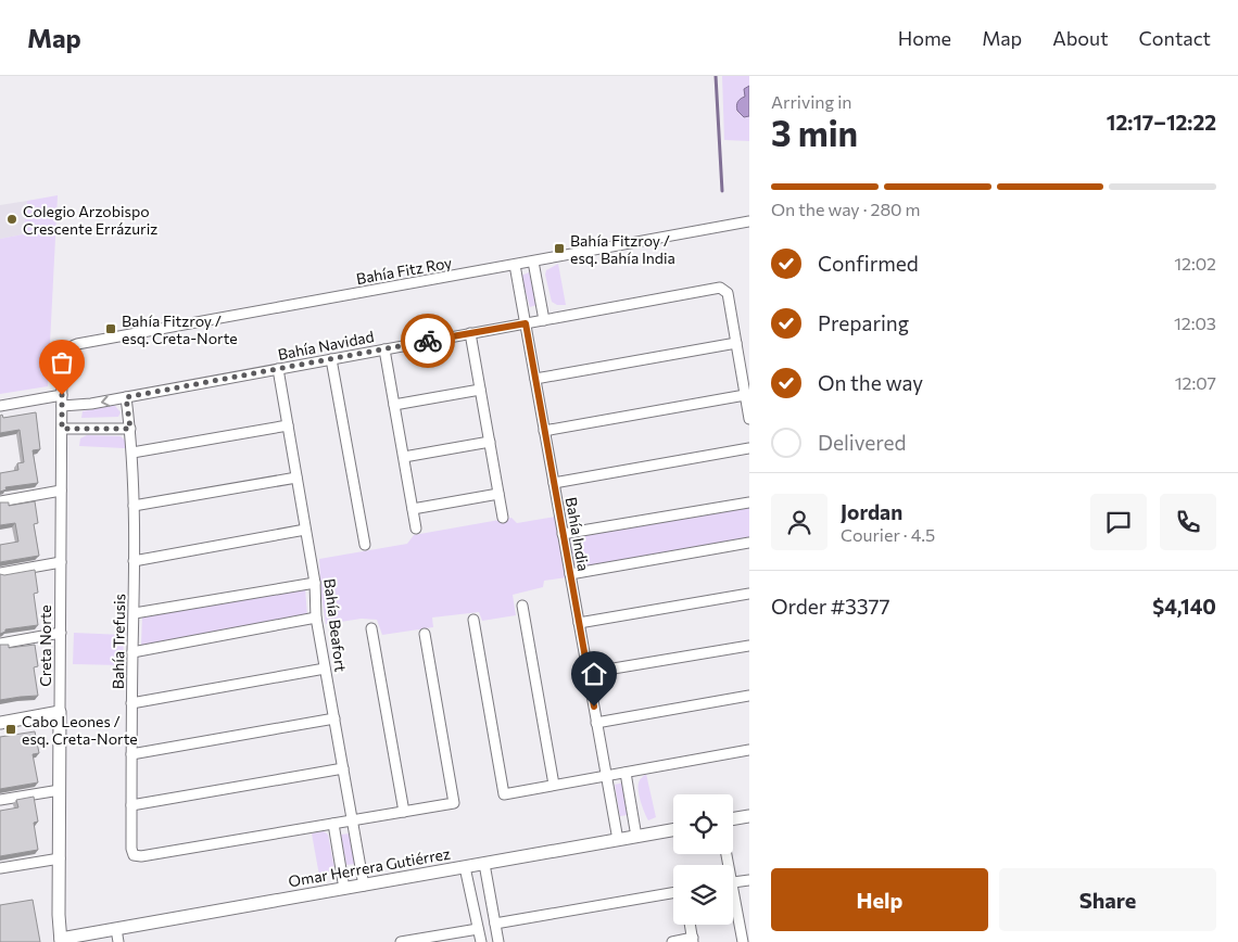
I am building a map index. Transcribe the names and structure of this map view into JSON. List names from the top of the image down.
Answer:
{
  "streets": {
    "street": [
      "Bahía Fitz Roy",
      "Bahía Navidad",
      "Bahía India",
      "Bahía Beafort",
      "Bahía Trefusis",
      "Creta Norte",
      "Omar Herrera Gutiérrez"
    ]
  },
  "crossings": [
    ["Bahía Fitz Roy", "Bahía India"],
    ["Bahía Fitz Roy", "Creta Norte"],
    ["Bahía Navidad", "Bahía India"],
    ["Bahía Navidad", "Bahía Beafort"],
    ["Bahía Navidad", "Bahía Trefusis"],
    ["Bahía Navidad", "Creta Norte"],
    ["Bahía India", "Omar Herrera Gutiérrez"],
    ["Bahía Beafort", "Omar Herrera Gutiérrez"],
    ["Creta Norte", "Omar Herrera Gutiérrez"]
  ],
  "places": {
    "other": ["Colegio Arzobispo Crescente Errázuriz"],
    "transit": ["Bahía Fitzroy / esq. Bahía India", "Bahía Fitzroy / esq. Creta-Norte", "Cabo Leones / esq. Creta-Norte"]
  },
  "page": {
    "header": "Map",
    "nav": [
      "Home",
      "Map",
      "About",
      "Contact"
    ],
    "heading": ["3 min", "Arriving in", "12:17–12:22"],
    "panel": [
      "Jordan",
      "Courier · 4.5",
      "Order #3377",
      "$4,140"
    ],
    "bar": "On the way · 280 m",
    "list": [
      ["Confirmed", "12:02"],
      ["Preparing", "12:03"],
      ["On the way", "12:07"],
      "Delivered"
    ],
    "buttons": ["Help", "Share"]
  }
}
